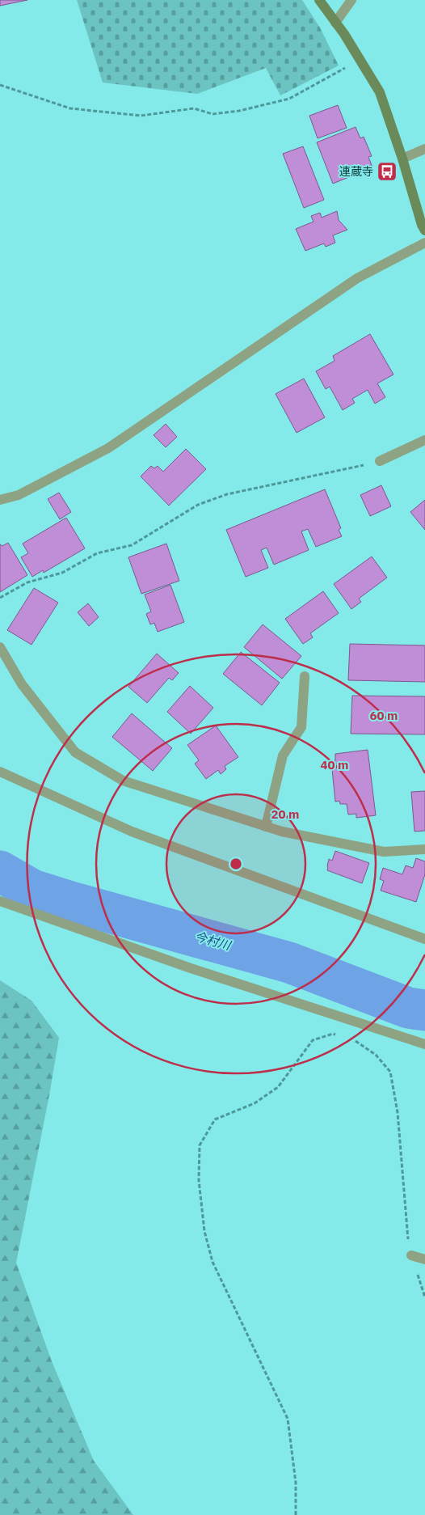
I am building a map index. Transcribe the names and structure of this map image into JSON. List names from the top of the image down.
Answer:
{
  "water": ["今村川"],
  "places": {
    "bus stop": ["連蔵寺"]
  },
  "rings": ["60 m", "40 m", "20 m"]
}
